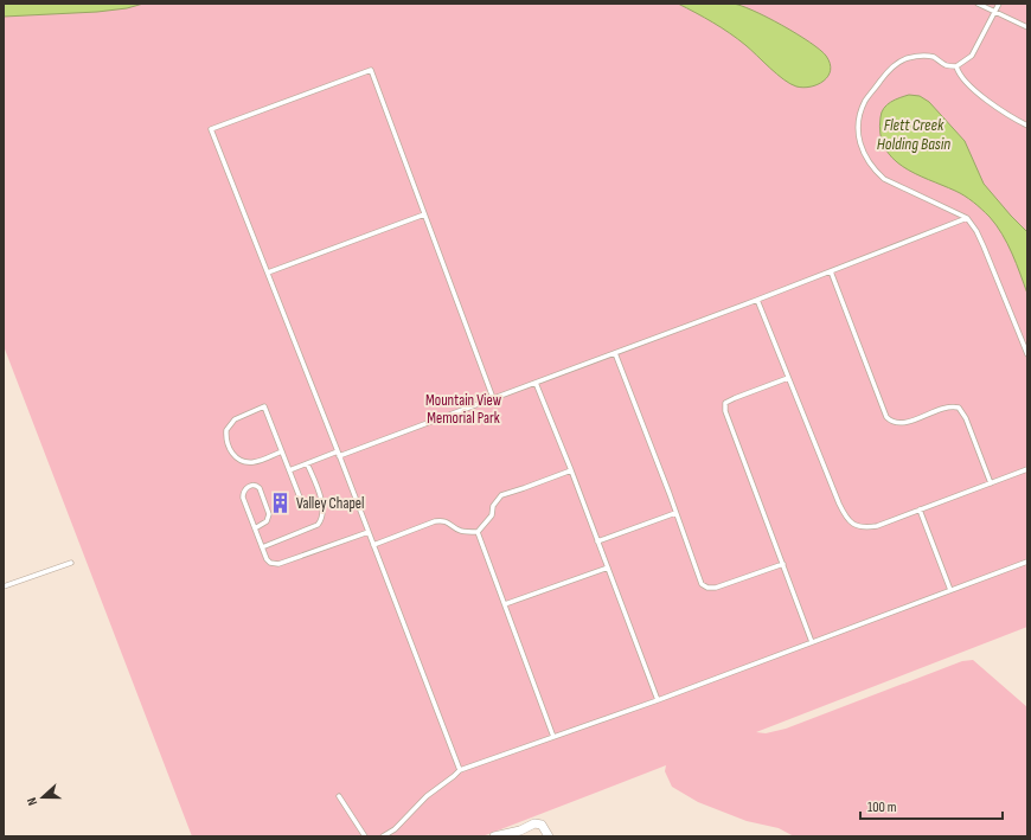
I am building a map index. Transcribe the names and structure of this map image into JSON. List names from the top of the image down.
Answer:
{
  "water": ["Flett Creek Holding Basin"],
  "parks": ["Mountain View Memorial Park"],
  "places": {
    "building": ["Valley Chapel"]
  },
  "scale_bar": "100 m",
  "north": "left"
}
